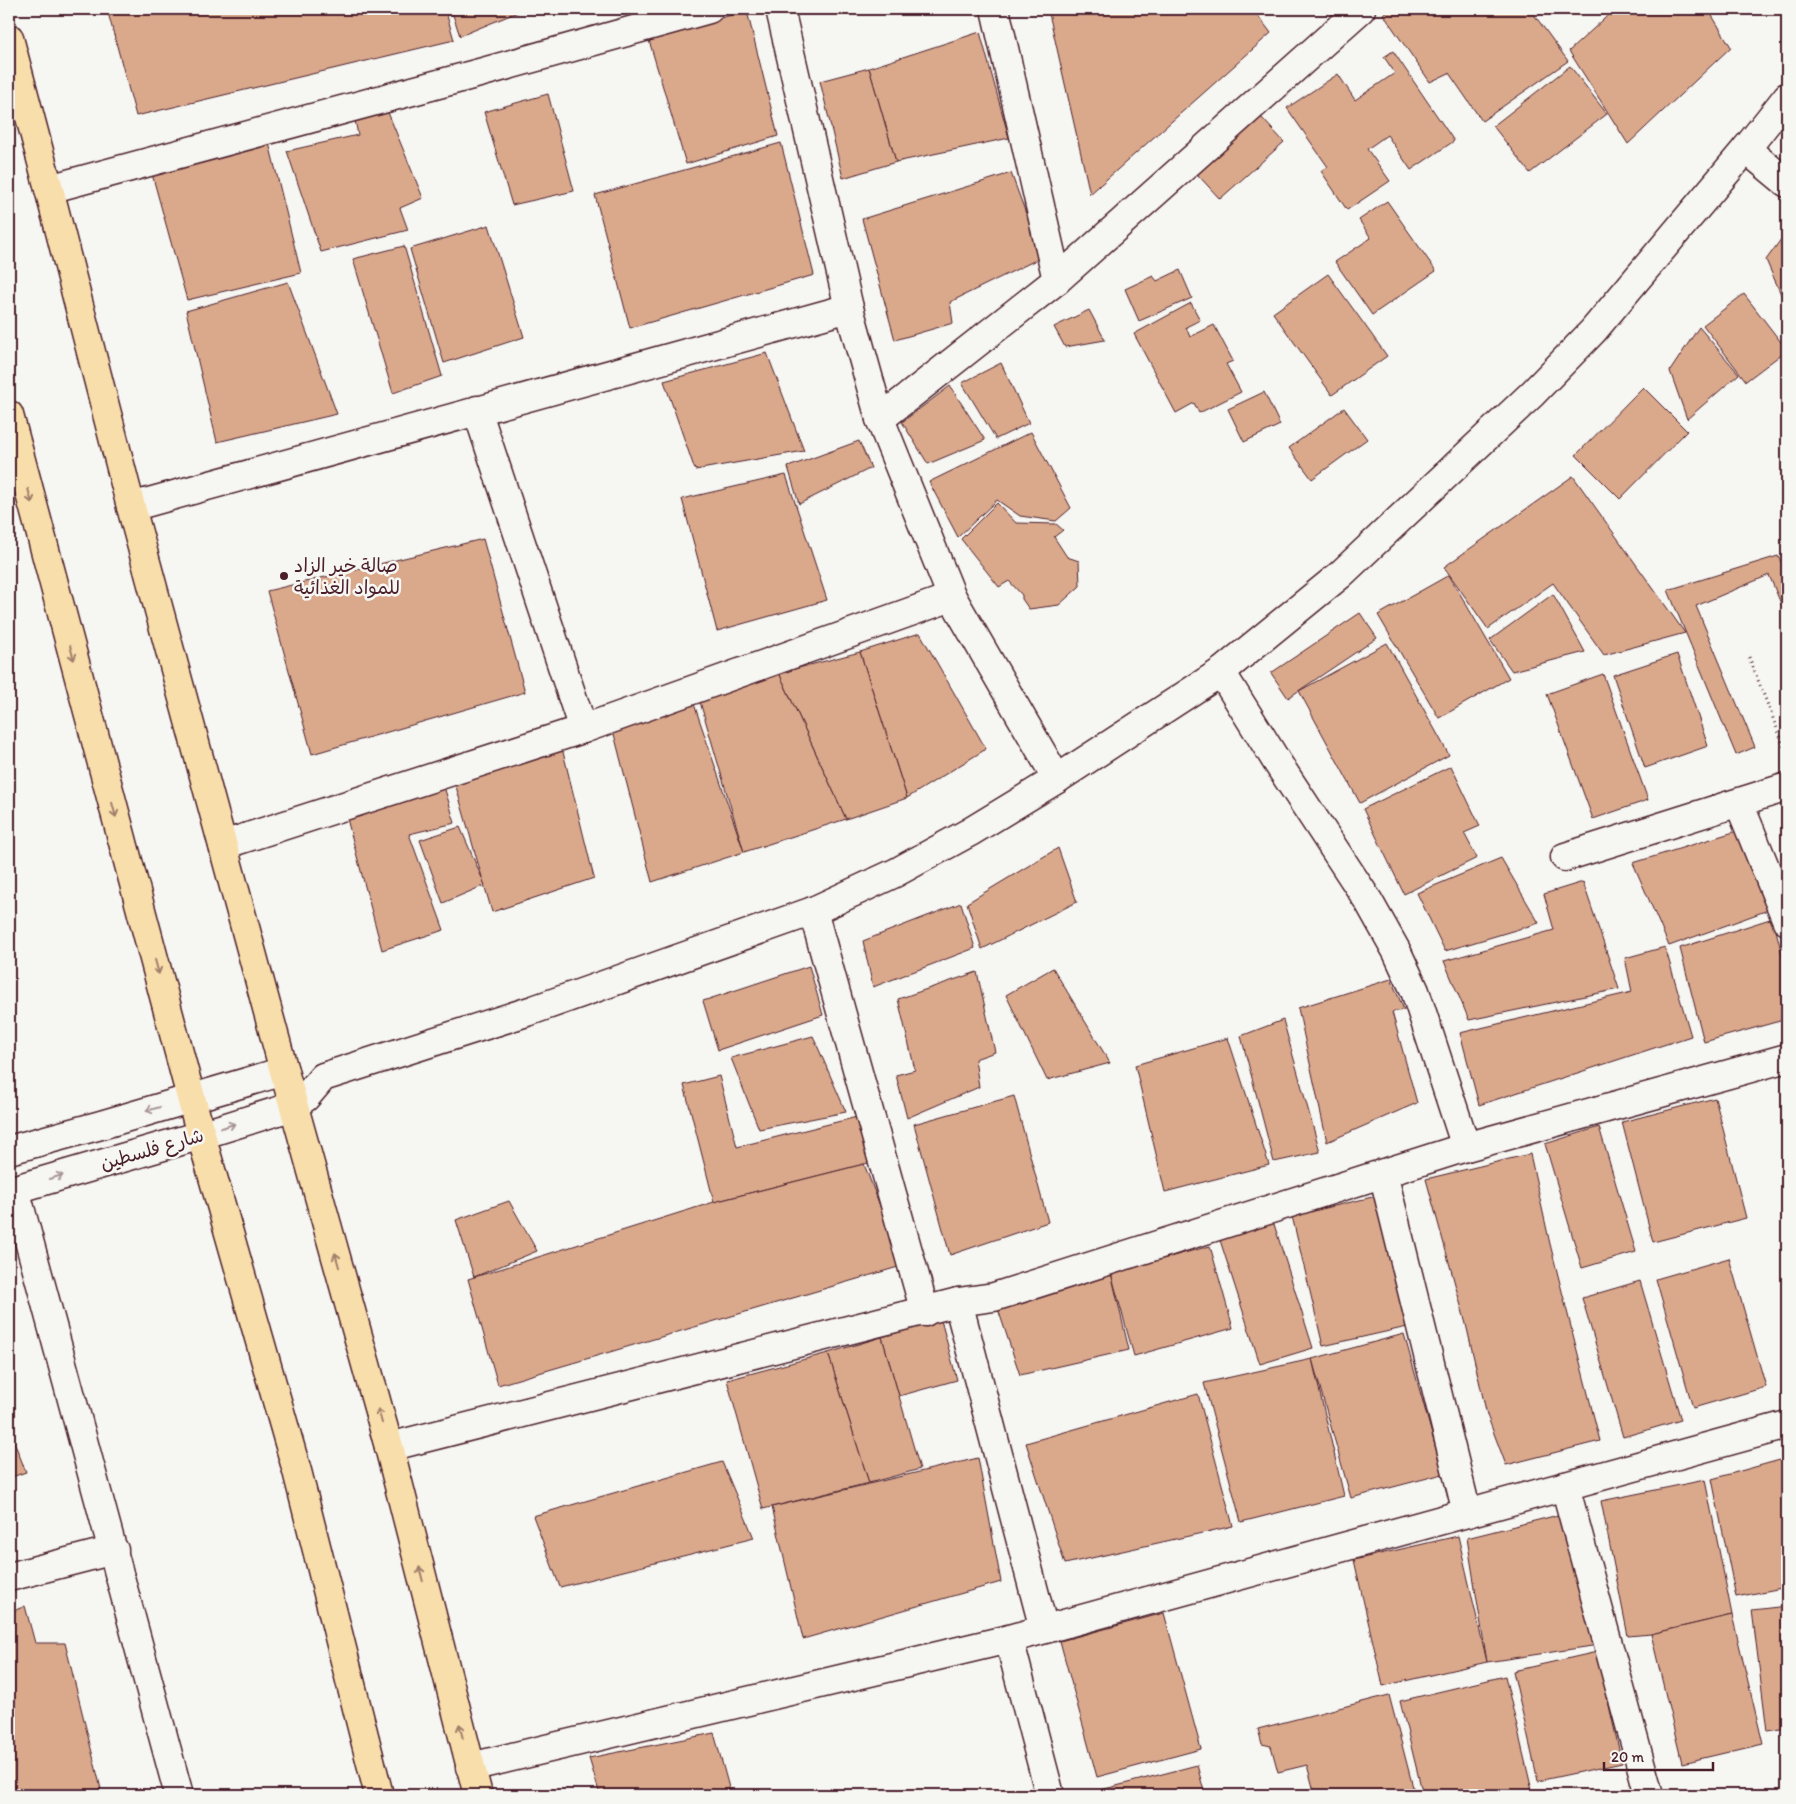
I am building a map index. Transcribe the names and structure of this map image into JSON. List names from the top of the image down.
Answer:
{
  "streets": {
    "street": ["شارع فلسطين"]
  },
  "places": ["صالة خير الزاد للمواد الغذائية"],
  "scale_bar": "20 m"
}
